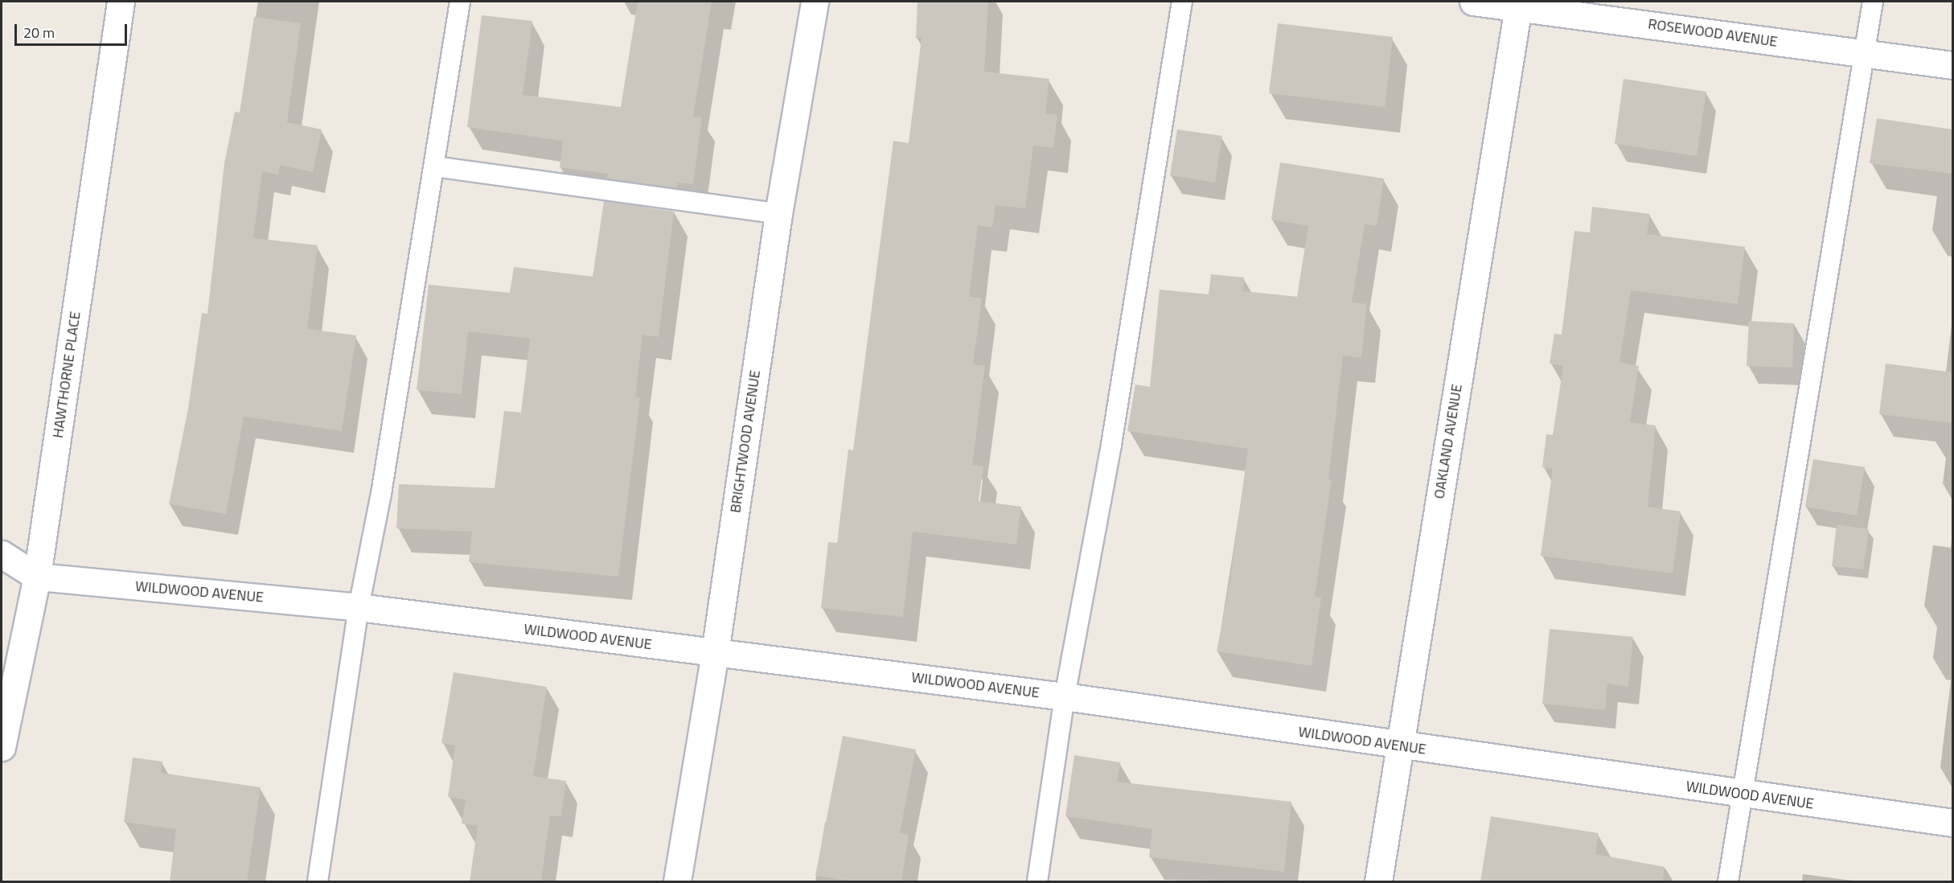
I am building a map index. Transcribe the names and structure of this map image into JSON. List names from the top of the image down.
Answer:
{
  "streets": {
    "street": [
      "ROSEWOOD AVENUE",
      "HAWTHORNE PLACE",
      "BRIGHTWOOD AVENUE",
      "OAKLAND AVENUE",
      "WILDWOOD AVENUE"
    ]
  },
  "crossings": [
    ["ROSEWOOD AVENUE", "OAKLAND AVENUE"],
    ["HAWTHORNE PLACE", "WILDWOOD AVENUE"],
    ["BRIGHTWOOD AVENUE", "WILDWOOD AVENUE"],
    ["OAKLAND AVENUE", "WILDWOOD AVENUE"]
  ],
  "scale_bar": "20 m"
}
